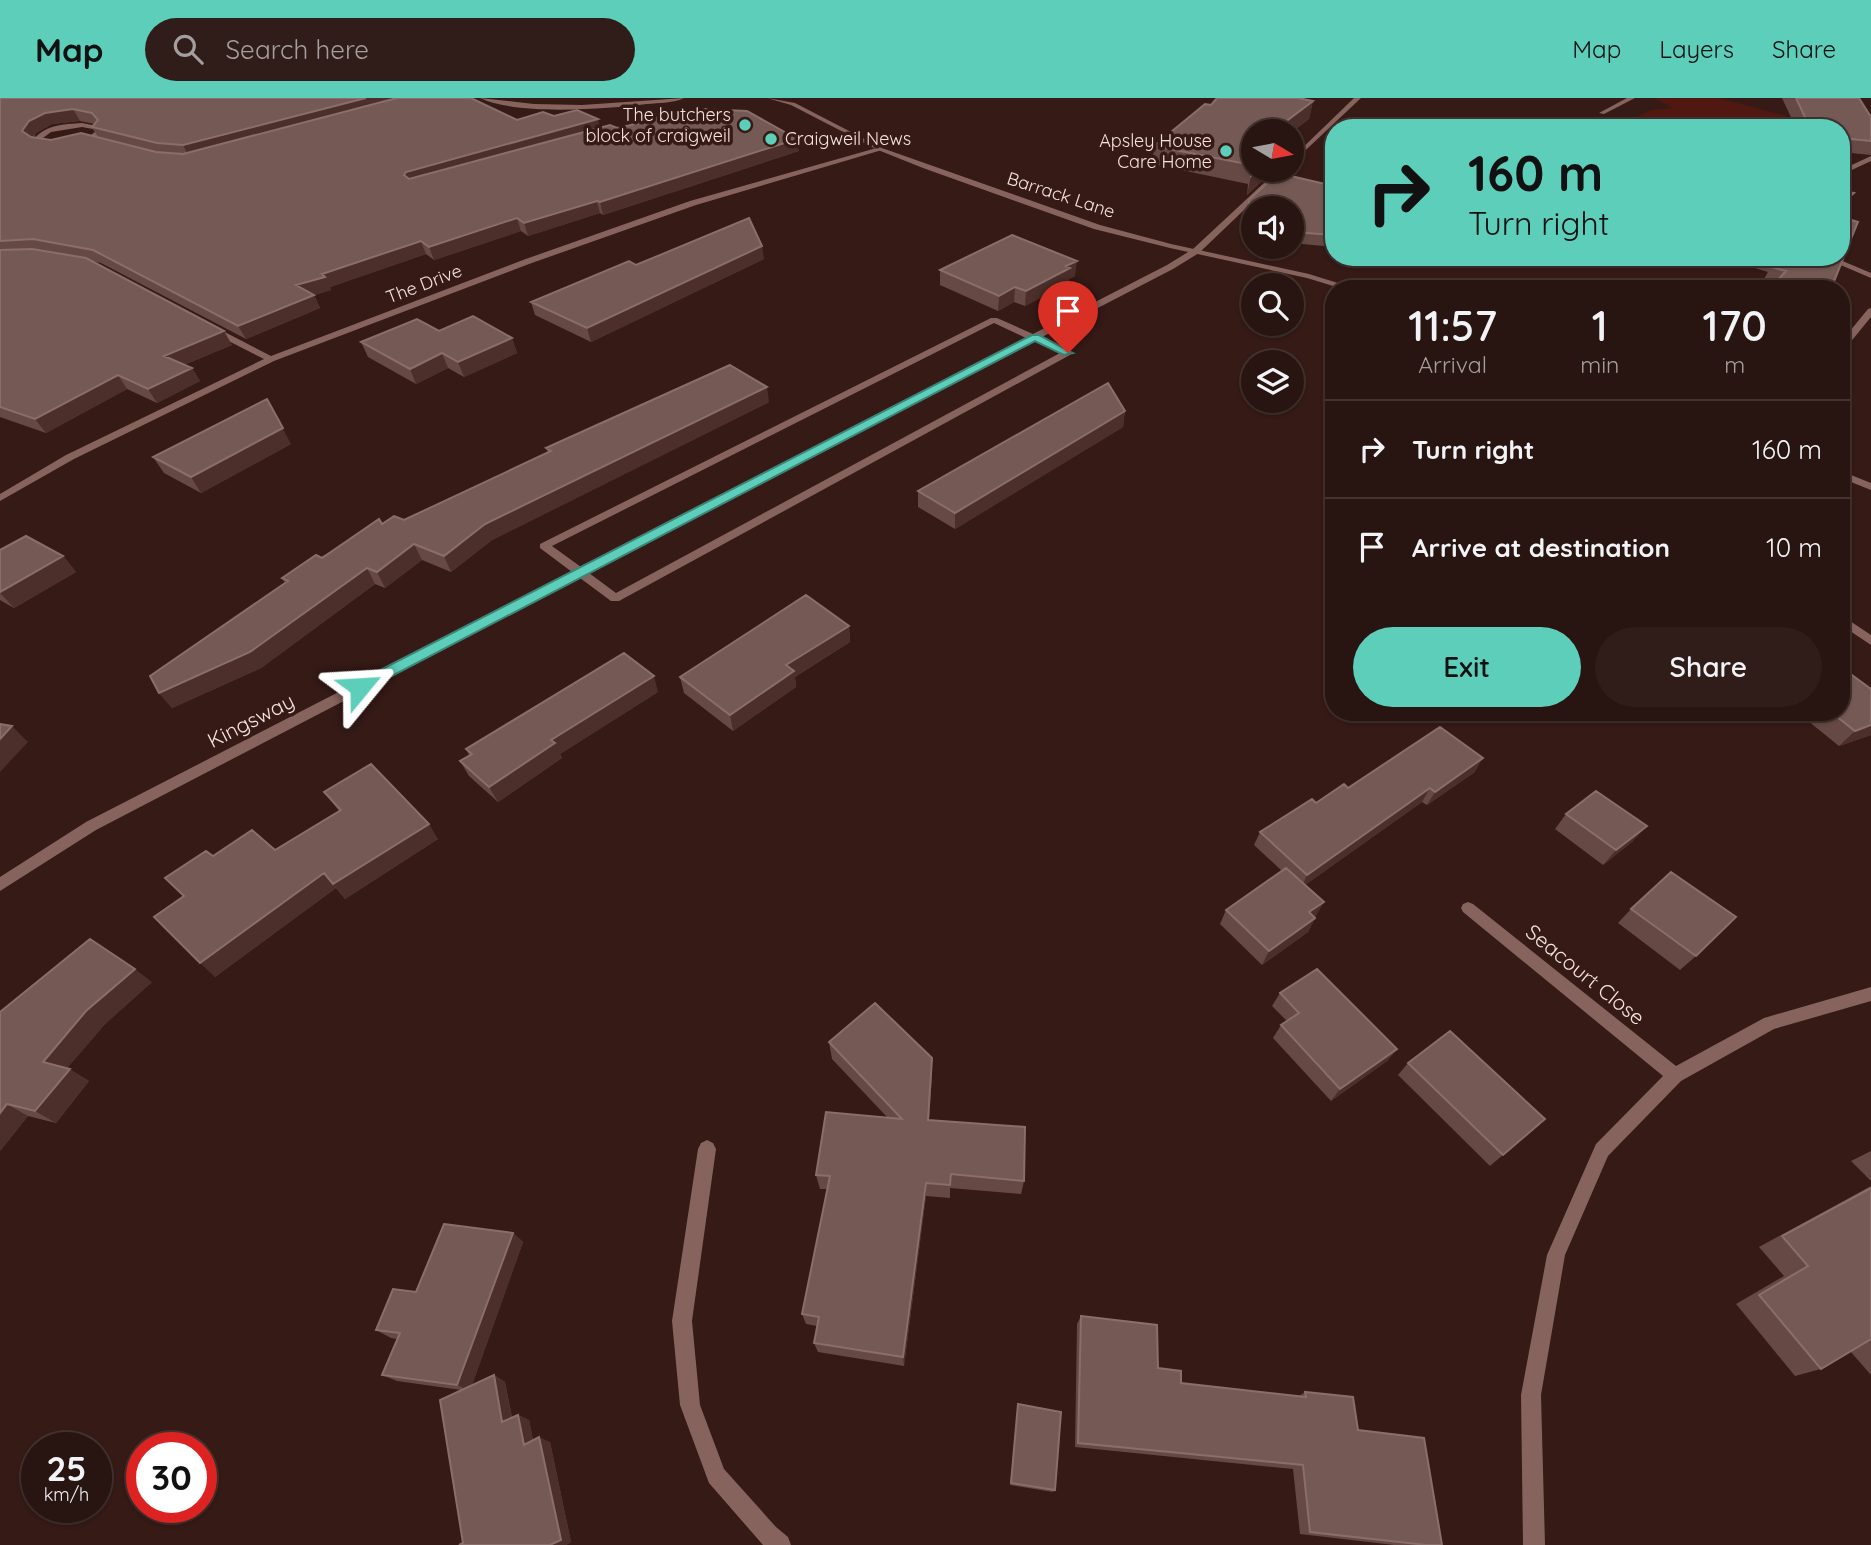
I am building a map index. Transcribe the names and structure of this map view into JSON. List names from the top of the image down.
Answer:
{
  "streets": {
    "street": [
      "Barrack Lane",
      "The Drive",
      "Kingsway",
      "Seacourt Close"
    ]
  },
  "crossings": [
    ["Barrack Lane", "The Drive"],
    ["Barrack Lane", "Kingsway"]
  ],
  "places": ["The butchers block of craigweil", "Craigweil News", "Apsley House Care Home"],
  "north": "right",
  "page": {
    "header": "Map",
    "search": "Search here",
    "nav": ["Map", "Layers", "Share"],
    "turn": ["160 m", "Turn right"],
    "eta": [
      "11:57",
      "Arrival",
      "1",
      "min",
      "170",
      "m"
    ],
    "list": [
      {
        "name": "Turn right",
        "value": "160 m"
      },
      {
        "name": "Arrive at destination",
        "value": "10 m"
      }
    ],
    "buttons": ["Exit", "Share"],
    "speed": "25 km/h",
    "limit": "30"
  }
}
